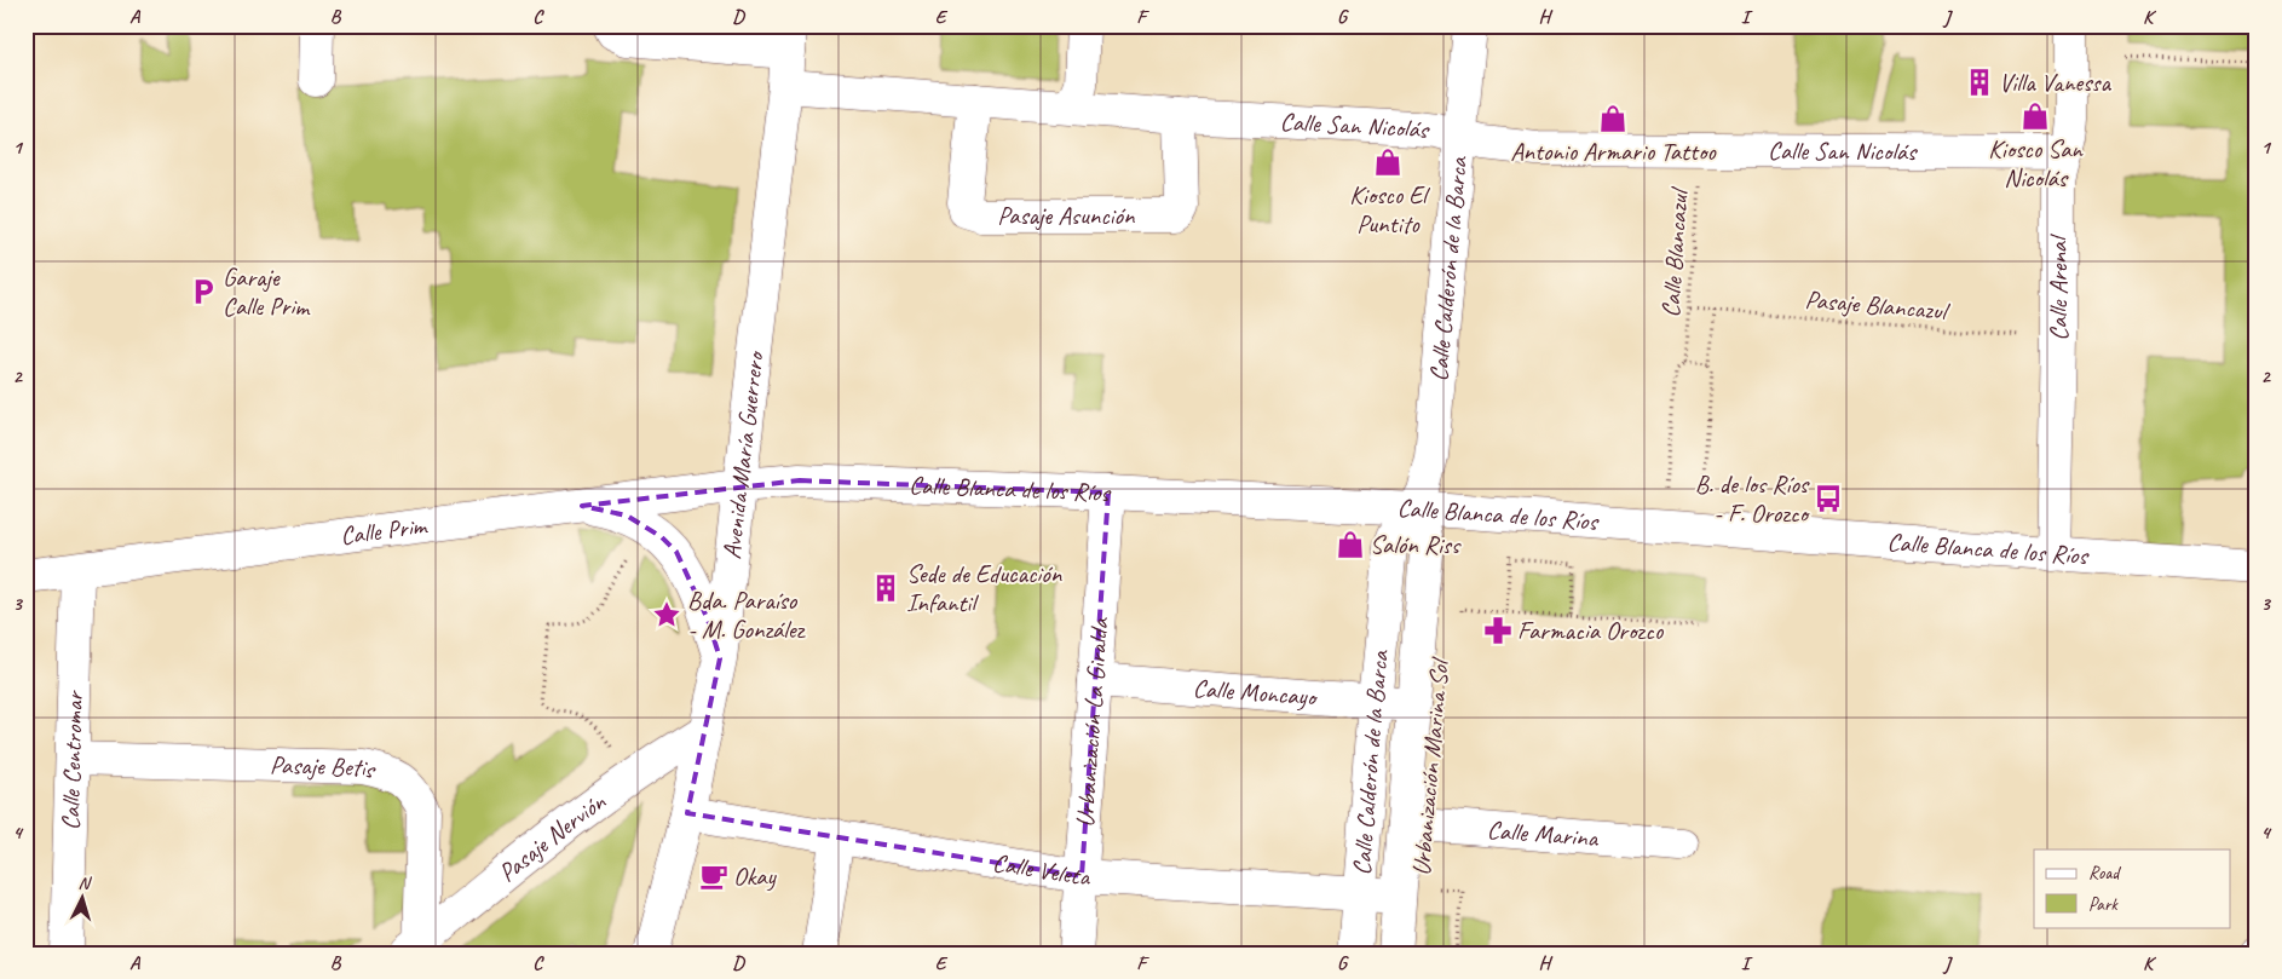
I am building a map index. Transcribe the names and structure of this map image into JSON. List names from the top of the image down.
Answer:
{
  "streets": {
    "street": [
      "Calle San Nicolás",
      "Pasaje Asunción",
      "Calle Calderón de la Barca",
      "Calle Arenal",
      "Avenida María Guerrero",
      "Calle Blanca de los Ríos",
      "Calle Prim",
      "Calle Moncayo",
      "Urbanización La Giralda",
      "Calle Centromar",
      "Pasaje Betis",
      "Calle Marina",
      "Pasaje Nervión",
      "Calle Veleta"
    ],
    "path": ["Calle Blancazul", "Pasaje Blancazul", "Urbanización Marina Sol"]
  },
  "crossings": [
    ["Calle San Nicolás", "Pasaje Asunción"],
    ["Calle San Nicolás", "Calle Blancazul"],
    ["Calle San Nicolás", "Calle Calderón de la Barca"],
    ["Calle San Nicolás", "Calle Arenal"],
    ["Calle San Nicolás", "Avenida María Guerrero"],
    ["Calle Blancazul", "Pasaje Blancazul"],
    ["Calle Blancazul", "Calle Blanca de los Ríos"],
    ["Calle Calderón de la Barca", "Calle Blanca de los Ríos"],
    ["Calle Calderón de la Barca", "Calle Moncayo"],
    ["Calle Calderón de la Barca", "Calle Marina"],
    ["Calle Calderón de la Barca", "Calle Veleta"],
    ["Calle Arenal", "Pasaje Blancazul"],
    ["Calle Arenal", "Calle Blanca de los Ríos"],
    ["Avenida María Guerrero", "Calle Blanca de los Ríos"],
    ["Avenida María Guerrero", "Calle Prim"],
    ["Avenida María Guerrero", "Pasaje Nervión"],
    ["Avenida María Guerrero", "Calle Veleta"],
    ["Calle Blanca de los Ríos", "Calle Prim"],
    ["Calle Blanca de los Ríos", "Urbanización La Giralda"],
    ["Calle Prim", "Calle Centromar"],
    ["Calle Moncayo", "Urbanización La Giralda"],
    ["Urbanización La Giralda", "Calle Veleta"],
    ["Calle Centromar", "Pasaje Betis"],
    ["Pasaje Betis", "Pasaje Nervión"],
    ["Urbanización Marina Sol", "Calle Marina"]
  ],
  "places": {
    "building": ["Villa Vanessa", "Sede de Educación Infantil"],
    "shop": [
      "Kiosco San Nicolás",
      "Antonio Armario Tattoo",
      "Kiosco El Puntito",
      "Salón Riss"
    ],
    "parking": ["Garaje Calle Prim"],
    "bus stop": ["B. de los Ríos - F. Orozco"],
    "place": ["Bda. Paraíso - M. González"],
    "pharmacy": ["Farmacia Orozco"],
    "cafe": ["Okay"]
  },
  "legend": ["Road", "Park"],
  "north": "top",
  "grid": {
    "columns": [
      "A",
      "B",
      "C",
      "D",
      "E",
      "F",
      "G",
      "H",
      "I",
      "J",
      "K"
    ],
    "rows": [
      "1",
      "2",
      "3",
      "4"
    ]
  }
}
